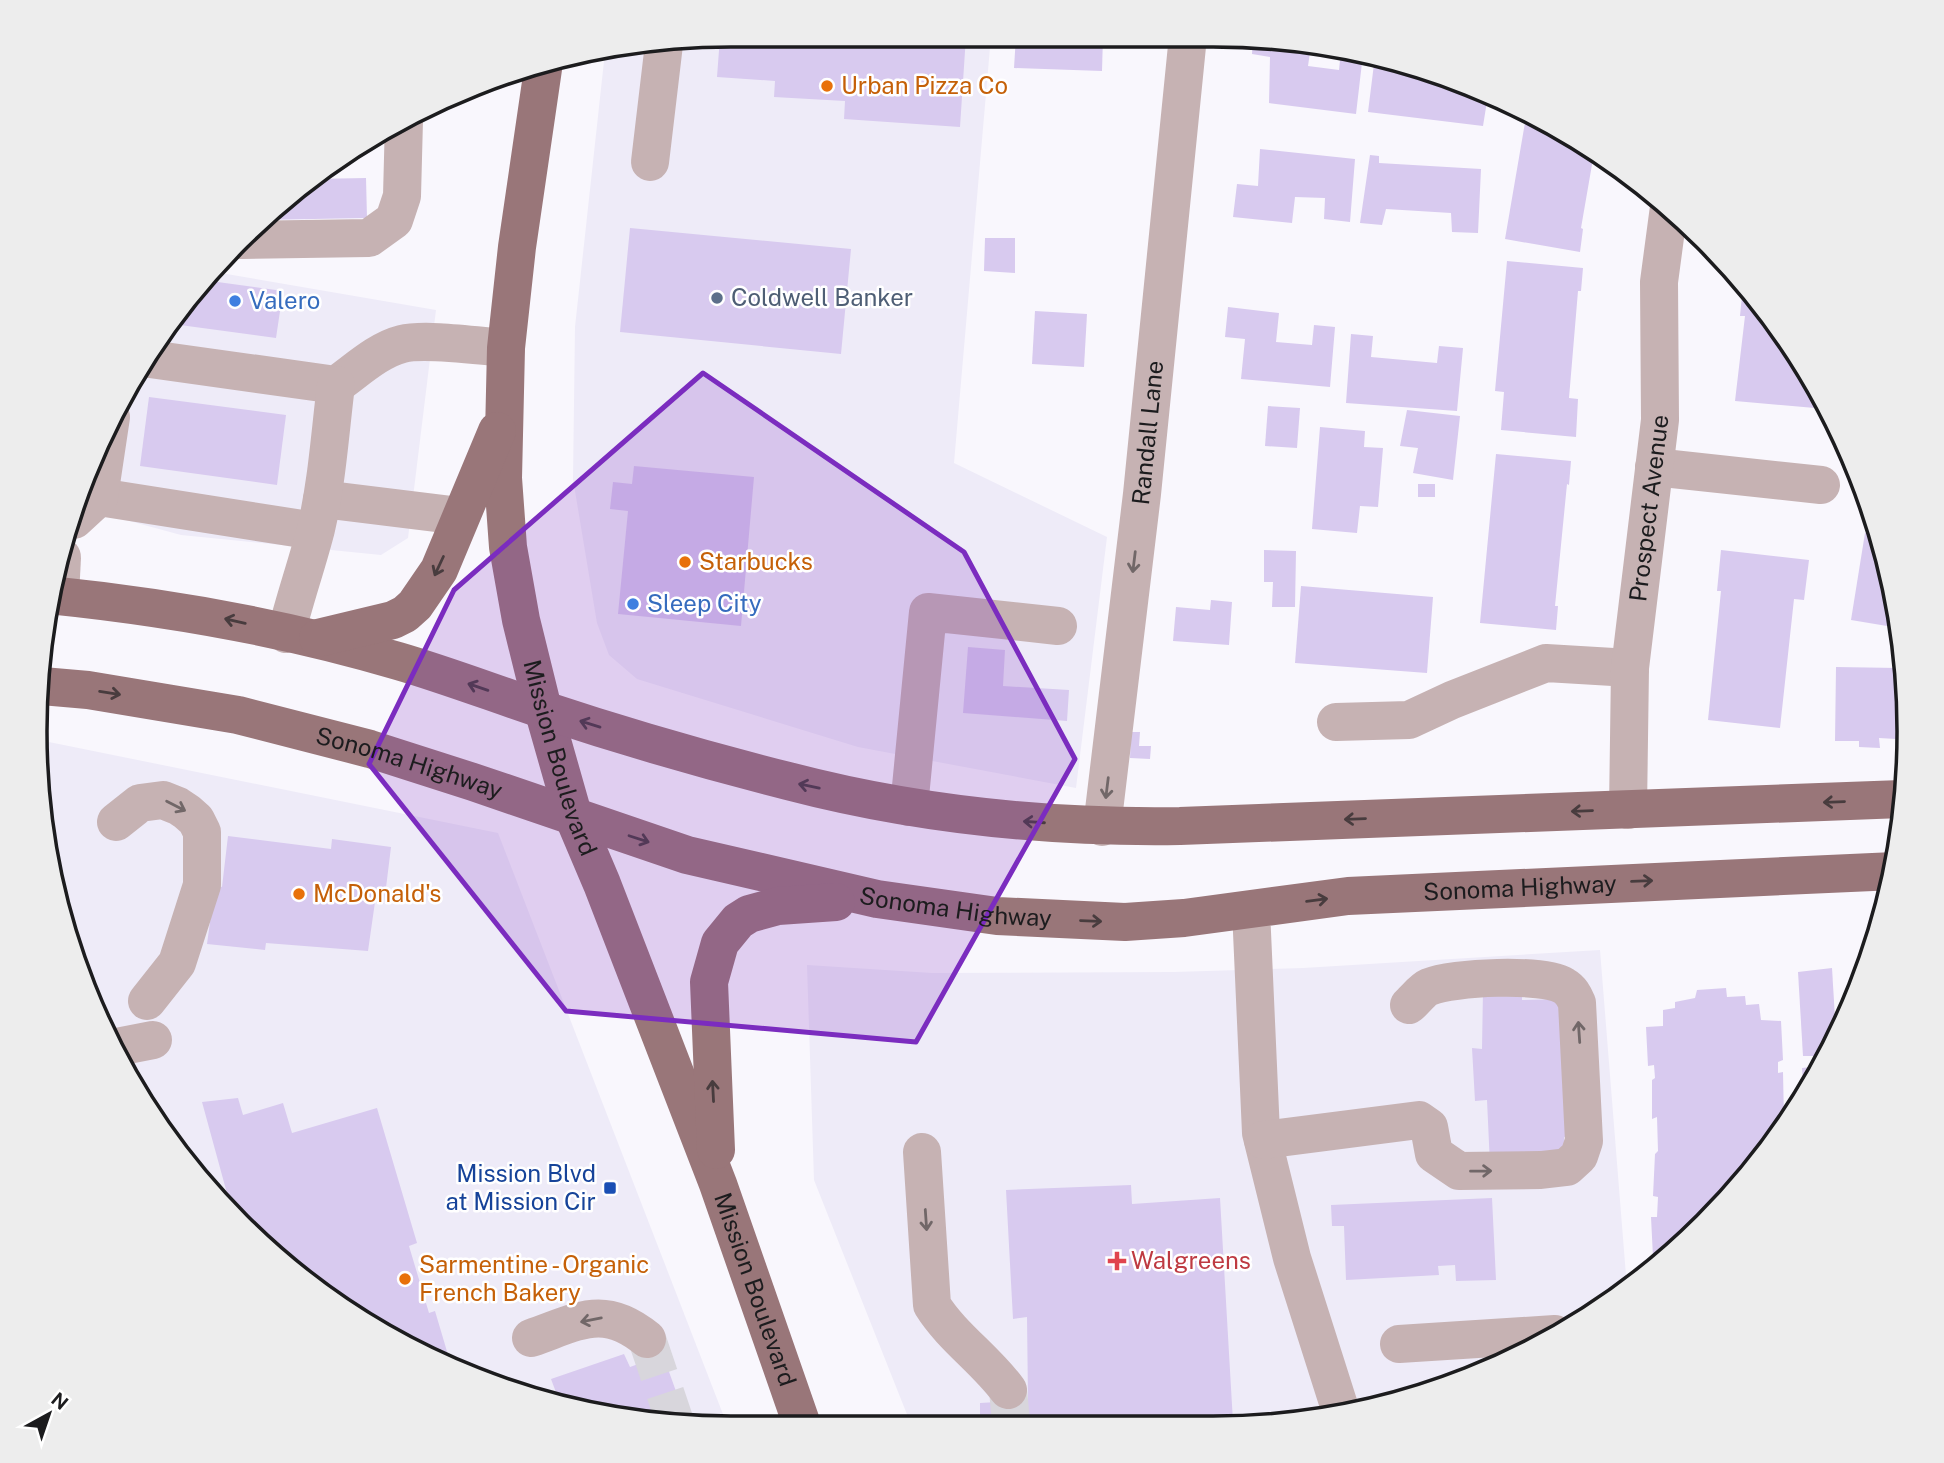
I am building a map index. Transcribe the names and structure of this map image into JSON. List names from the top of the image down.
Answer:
{
  "streets": {
    "main road": ["Mission Boulevard", "Sonoma Highway"],
    "street": ["Randall Lane", "Prospect Avenue"]
  },
  "crossings": [
    ["Mission Boulevard", "Sonoma Highway"]
  ],
  "one_way": ["Randall Lane"],
  "places": {
    "other": [
      "Urban Pizza Co",
      "Coldwell Banker",
      "Valero",
      "Starbucks",
      "Sleep City",
      "McDonald's",
      "Sarmentine - Organic French Bakery"
    ],
    "transit": ["Mission Blvd at Mission Cir"],
    "health": ["Walgreens"]
  },
  "north": "top right"
}
